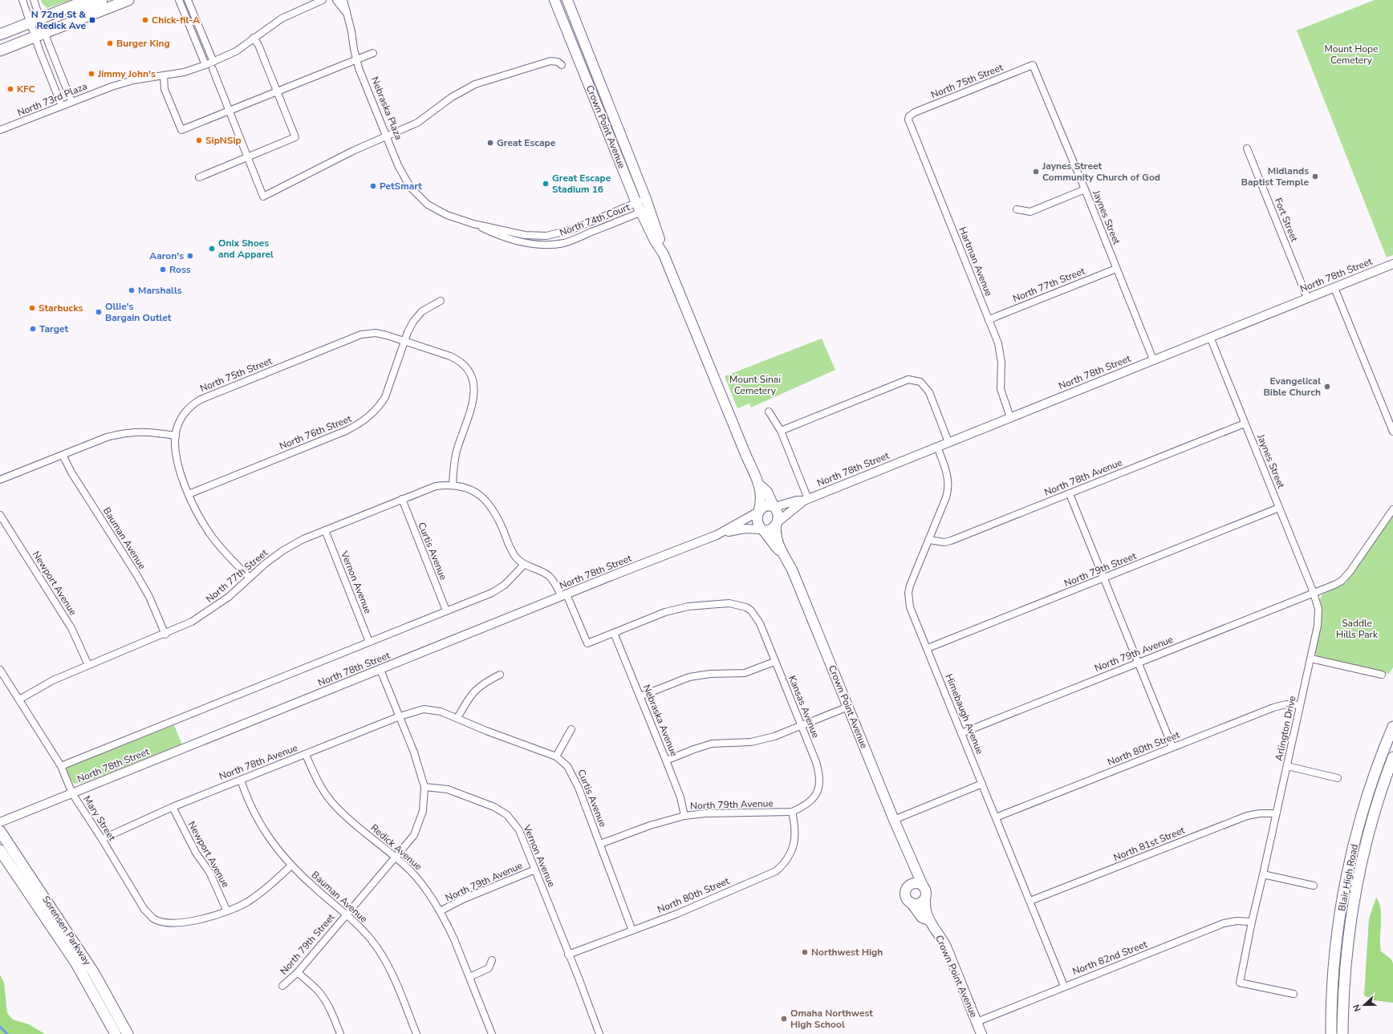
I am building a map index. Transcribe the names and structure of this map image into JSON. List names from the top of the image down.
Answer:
{
  "streets": {
    "main road": ["Crown Point Avenue", "Blair High Road", "Sorensen Parkway"],
    "street": [
      "North 75th Street",
      "North 73rd Plaza",
      "Nebraska Plaza",
      "Jaynes Street",
      "North 74th Court",
      "Fort Street",
      "Hartman Avenue",
      "North 78th Street",
      "North 77th Street",
      "North 76th Street",
      "North 78th Avenue",
      "Bauman Avenue",
      "Curtis Avenue",
      "North 79th Street",
      "Vernon Avenue",
      "Newport Avenue",
      "North 79th Avenue",
      "Kansas Avenue",
      "Himebaugh Avenue",
      "Nebraska Avenue",
      "Arlington Drive",
      "North 80th Street",
      "Mary Street",
      "North 81st Street",
      "Redick Avenue",
      "North 82nd Street"
    ]
  },
  "crossings": [
    ["North 75th Street", "Jaynes Street"],
    ["North 75th Street", "Hartman Avenue"],
    ["North 75th Street", "North 76th Street"],
    ["Nebraska Plaza", "North 74th Court"],
    ["Crown Point Avenue", "North 74th Court"],
    ["Crown Point Avenue", "North 82nd Street"],
    ["Jaynes Street", "North 78th Street"],
    ["Jaynes Street", "North 77th Street"],
    ["Jaynes Street", "North 78th Avenue"],
    ["Jaynes Street", "North 79th Street"],
    ["Jaynes Street", "North 79th Avenue"],
    ["Jaynes Street", "Arlington Drive"],
    ["Fort Street", "North 78th Street"],
    ["Hartman Avenue", "North 78th Street"],
    ["Hartman Avenue", "North 77th Street"],
    ["North 78th Street", "Curtis Avenue"],
    ["North 78th Street", "Vernon Avenue"],
    ["North 78th Street", "Himebaugh Avenue"],
    ["North 78th Street", "Mary Street"],
    ["North 77th Street", "Bauman Avenue"],
    ["North 77th Street", "Curtis Avenue"],
    ["North 77th Street", "Vernon Avenue"],
    ["North 77th Street", "Newport Avenue"],
    ["North 77th Street", "Mary Street"],
    ["North 78th Avenue", "Bauman Avenue"],
    ["North 78th Avenue", "Curtis Avenue"],
    ["North 78th Avenue", "Newport Avenue"],
    ["North 78th Avenue", "Himebaugh Avenue"],
    ["North 78th Avenue", "Mary Street"],
    ["North 78th Avenue", "Redick Avenue"],
    ["Bauman Avenue", "North 79th Street"],
    ["Curtis Avenue", "North 79th Avenue"],
    ["Curtis Avenue", "North 80th Street"],
    ["North 79th Street", "Vernon Avenue"],
    ["North 79th Street", "Himebaugh Avenue"],
    ["North 79th Street", "Redick Avenue"],
    ["Vernon Avenue", "North 79th Avenue"],
    ["Vernon Avenue", "North 80th Street"],
    ["Newport Avenue", "Mary Street"],
    ["North 79th Avenue", "Kansas Avenue"],
    ["North 79th Avenue", "Himebaugh Avenue"],
    ["North 79th Avenue", "Nebraska Avenue"],
    ["North 79th Avenue", "Arlington Drive"],
    ["North 79th Avenue", "North 80th Street"],
    ["North 79th Avenue", "Redick Avenue"],
    ["Kansas Avenue", "Nebraska Avenue"],
    ["Kansas Avenue", "North 80th Street"],
    ["Himebaugh Avenue", "North 80th Street"],
    ["Himebaugh Avenue", "North 81st Street"],
    ["Himebaugh Avenue", "North 82nd Street"],
    ["Arlington Drive", "North 80th Street"],
    ["Arlington Drive", "North 81st Street"],
    ["Arlington Drive", "North 82nd Street"]
  ],
  "parks": ["Mount Hope Cemetery", "Mount Sinai Cemetery", "Saddle Hills Park"],
  "places": {
    "transit": ["N 72nd St & Redick Ave"],
    "other": [
      "Chick-fil-A",
      "Burger King",
      "Jimmy John's",
      "KFC",
      "SipNSip",
      "Great Escape",
      "Jaynes Street Community Church of God",
      "Midlands Baptist Temple",
      "Great Escape Stadium 16",
      "PetSmart",
      "Onix Shoes and Apparel",
      "Aaron's",
      "Ross",
      "Marshalls",
      "Starbucks",
      "Ollie's Bargain Outlet",
      "Target",
      "Evangelical Bible Church",
      "Northwest High",
      "Omaha Northwest High School"
    ]
  },
  "north": "left"
}
